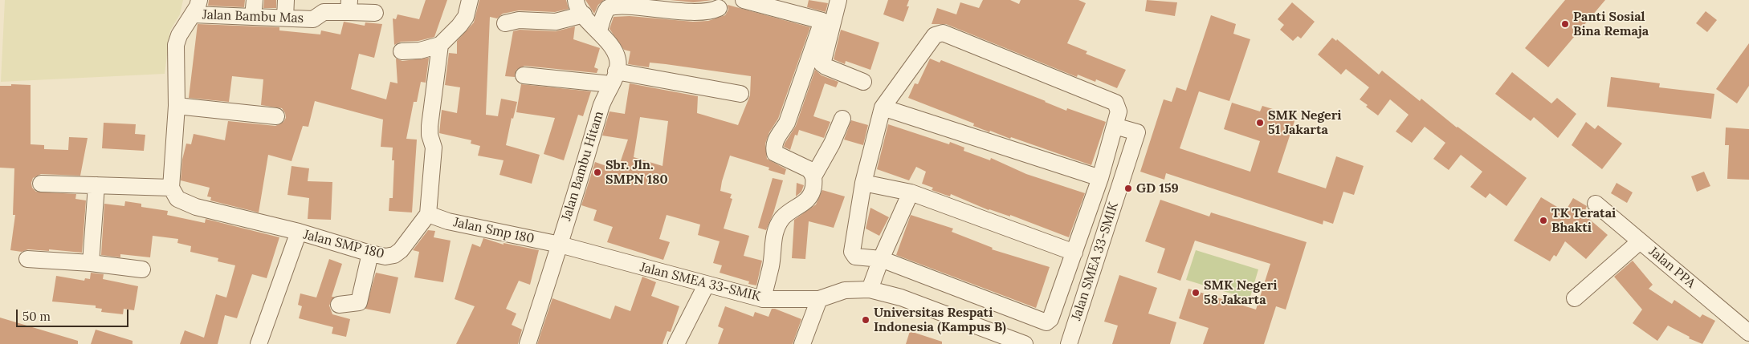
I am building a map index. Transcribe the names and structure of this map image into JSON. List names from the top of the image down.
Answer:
{
  "streets": {
    "street": [
      "Jalan Bambu Mas",
      "Jalan Bambu Hitam",
      "Jalan Smp 180",
      "Jalan SMP 180",
      "Jalan SMEA 33-SMIK",
      "Jalan PPA"
    ]
  },
  "crossings": [
    ["Jalan Bambu Hitam", "Jalan Smp 180"],
    ["Jalan Bambu Hitam", "Jalan SMEA 33-SMIK"],
    ["Jalan Smp 180", "Jalan SMP 180"],
    ["Jalan Smp 180", "Jalan SMEA 33-SMIK"]
  ],
  "places": [
    "Panti Sosial Bina Remaja",
    "SMK Negeri 51 Jakarta",
    "Sbr. Jln. SMPN 180",
    "GD 159",
    "TK Teratai Bhakti",
    "SMK Negeri 58 Jakarta",
    "Universitas Respati Indonesia (Kampus B)"
  ],
  "scale_bar": "50 m"
}
